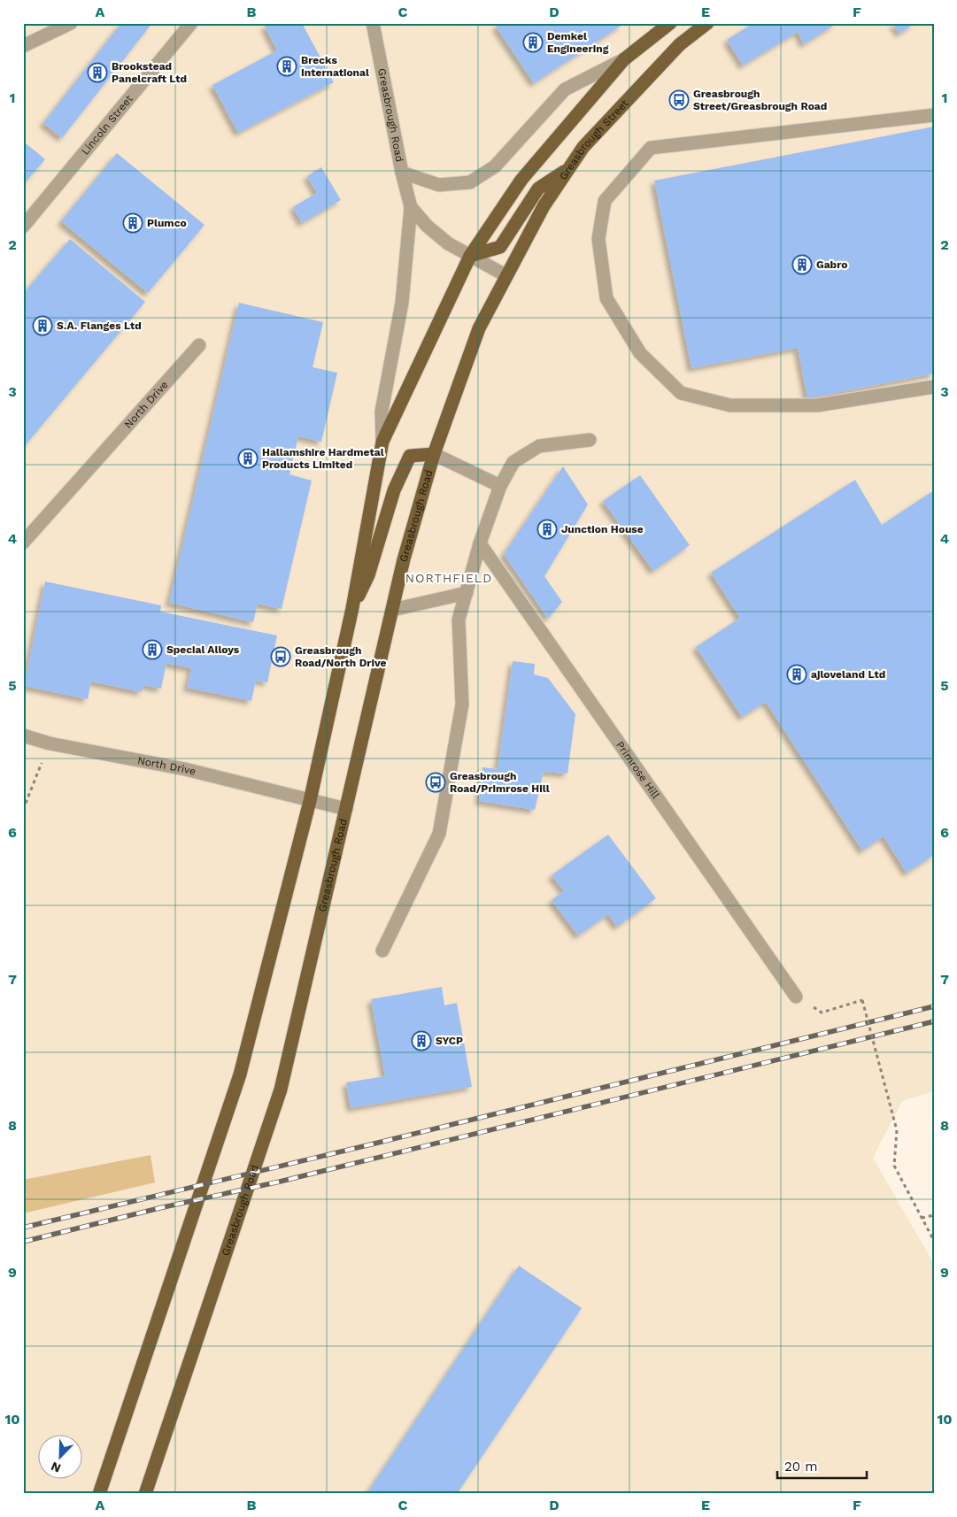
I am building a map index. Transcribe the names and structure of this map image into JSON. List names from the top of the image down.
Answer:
{
  "streets": {
    "main road": ["Greasbrough Road", "Greasbrough Street"],
    "street": ["Lincoln Street", "North Drive", "Primrose Hill"]
  },
  "crossings": [
    ["Greasbrough Road", "Greasbrough Street"],
    ["Greasbrough Road", "North Drive"]
  ],
  "districts": ["NORTHFIELD"],
  "places": {
    "building": [
      "Demkel Engineering",
      "Brecks International",
      "Brookstead Panelcraft Ltd",
      "Plumco",
      "Gabro",
      "S.A. Flanges Ltd",
      "Hallamshire Hardmetal Products Limited",
      "Junction House",
      "Special Alloys",
      "ajloveland Ltd",
      "SYCP"
    ],
    "bus stop": ["Greasbrough Street/Greasbrough Road", "Greasbrough Road/North Drive", "Greasbrough Road/Primrose Hill"]
  },
  "scale_bar": "20 m",
  "north": "bottom left",
  "grid": {
    "columns": [
      "A",
      "B",
      "C",
      "D",
      "E",
      "F"
    ],
    "rows": [
      "1",
      "2",
      "3",
      "4",
      "5",
      "6",
      "7",
      "8",
      "9",
      "10"
    ]
  }
}
